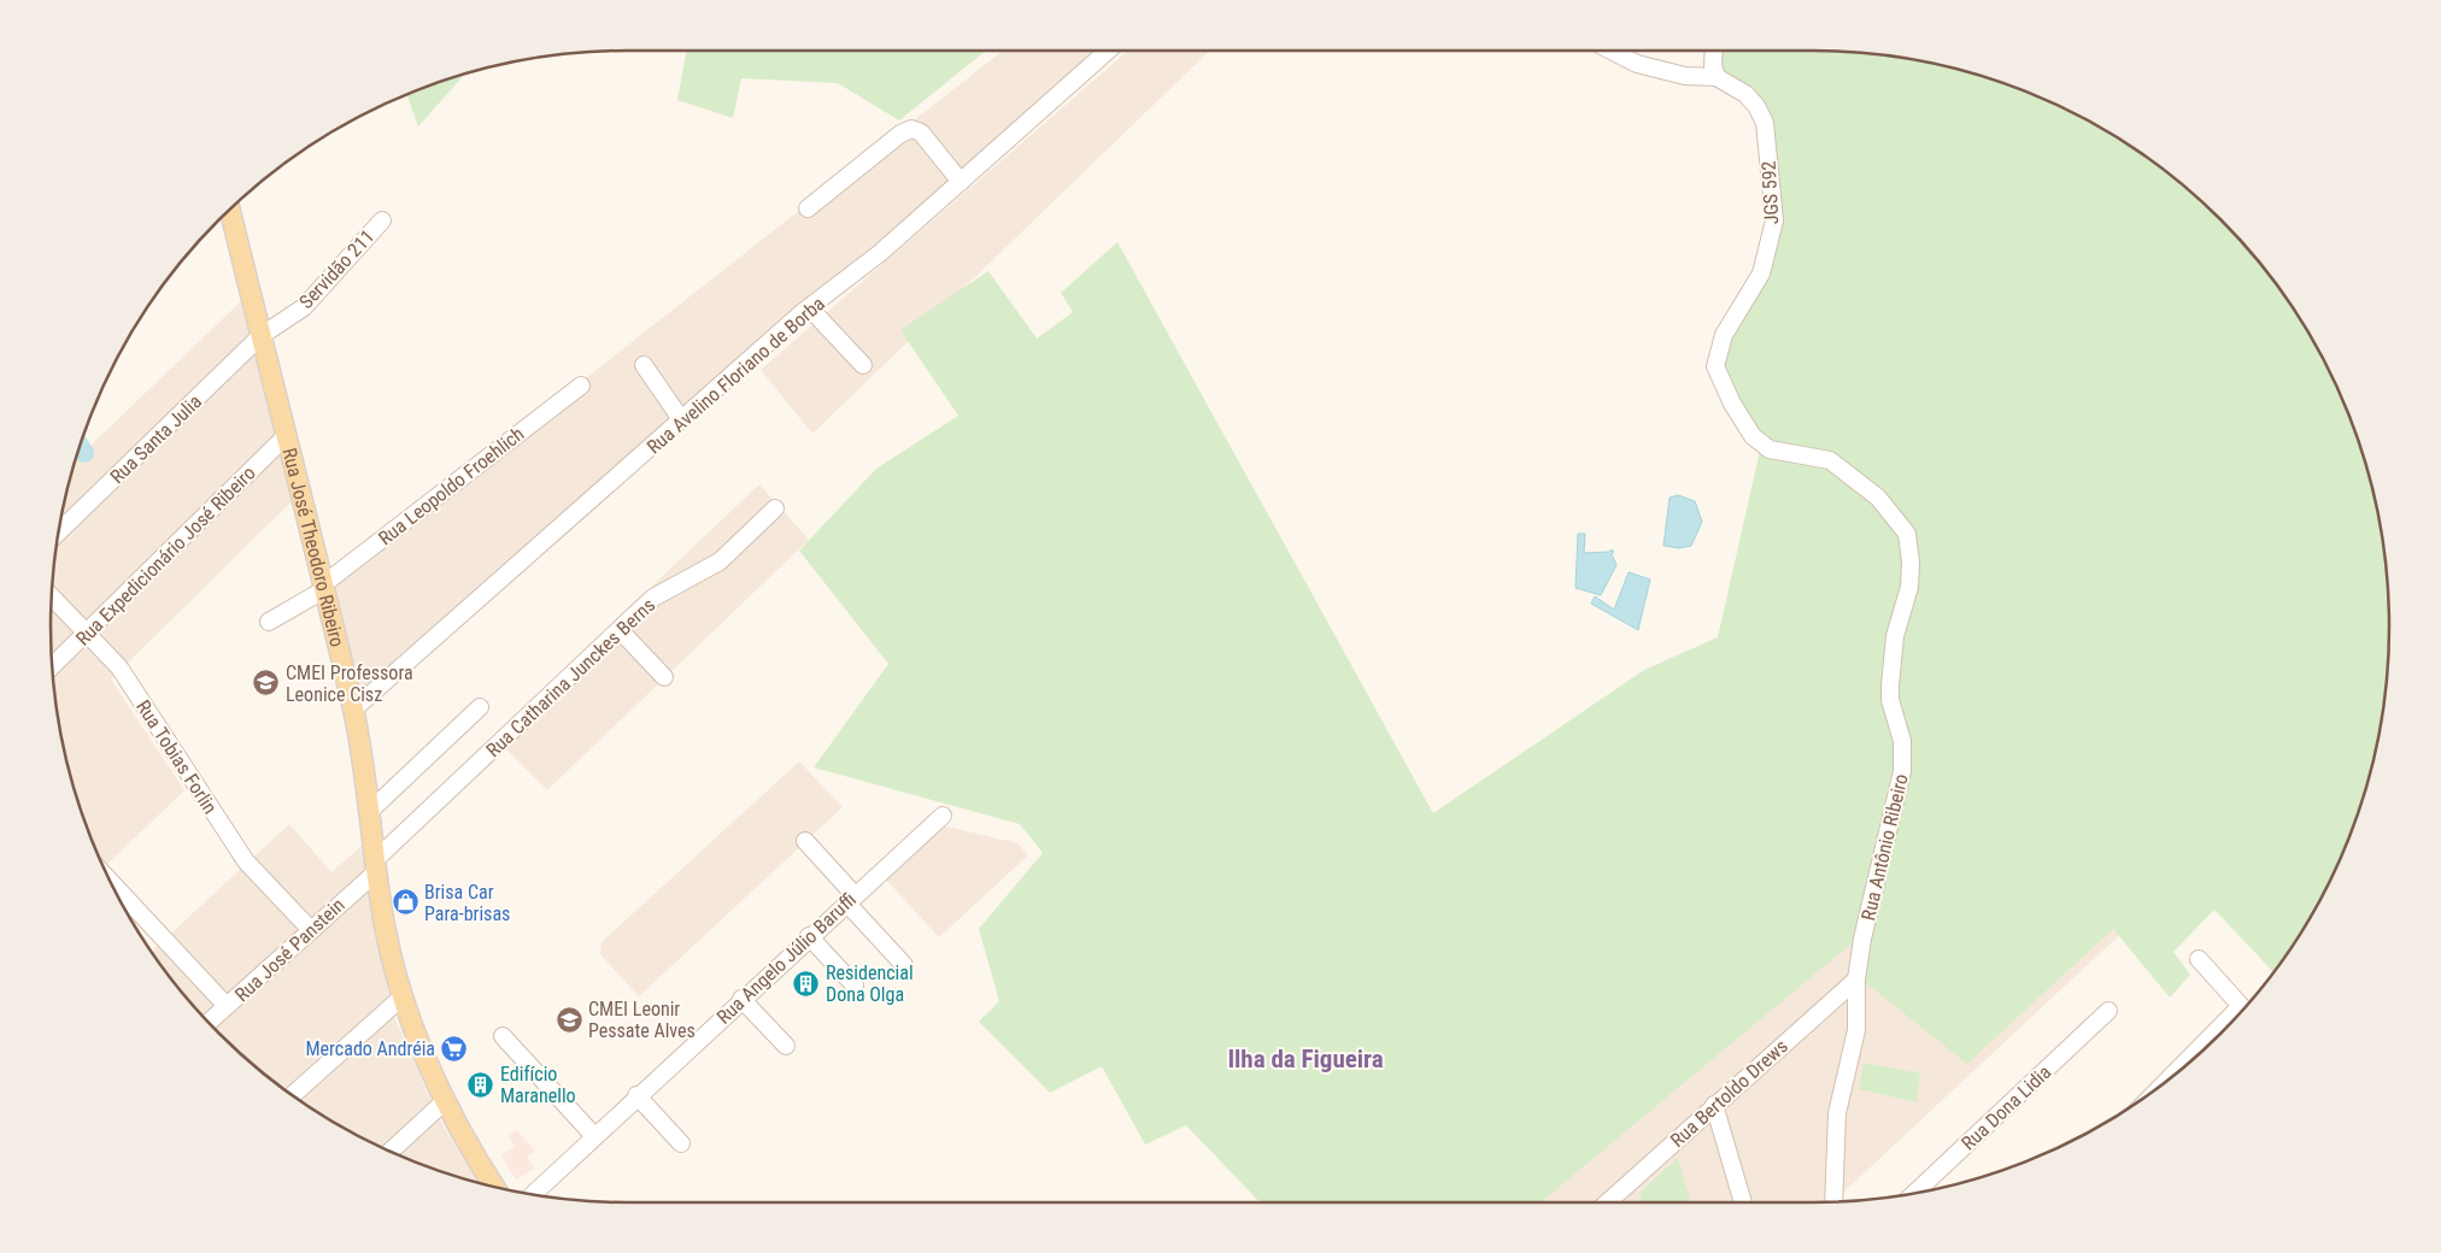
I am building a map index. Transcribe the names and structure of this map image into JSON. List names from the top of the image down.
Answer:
{
  "streets": {
    "main road": ["Rua José Theodoro Ribeiro"],
    "street": [
      "JGS 592",
      "Servidão 211",
      "Rua Avelino Floriano de Borba",
      "Rua Santa Julia",
      "Rua Leopoldo Froehlich",
      "Rua Expedicionário José Ribeiro",
      "Rua Catharina Junckes Berns",
      "Rua Tobias Forlin",
      "Rua Antônio Ribeiro",
      "Rua José Panstein",
      "Rua Angelo Júlio Baruffi",
      "Rua Bertoldo Drews",
      "Rua Dona Lidia"
    ]
  },
  "crossings": [
    ["JGS 592", "Rua Antônio Ribeiro"],
    ["Servidão 211", "Rua Santa Julia"],
    ["Servidão 211", "Rua José Theodoro Ribeiro"],
    ["Rua Avelino Floriano de Borba", "Rua José Theodoro Ribeiro"],
    ["Rua Santa Julia", "Rua José Theodoro Ribeiro"],
    ["Rua Leopoldo Froehlich", "Rua José Theodoro Ribeiro"],
    ["Rua José Theodoro Ribeiro", "Rua Expedicionário José Ribeiro"],
    ["Rua José Theodoro Ribeiro", "Rua Catharina Junckes Berns"],
    ["Rua José Theodoro Ribeiro", "Rua José Panstein"],
    ["Rua Expedicionário José Ribeiro", "Rua Tobias Forlin"],
    ["Rua Catharina Junckes Berns", "Rua José Panstein"],
    ["Rua Tobias Forlin", "Rua José Panstein"],
    ["Rua Antônio Ribeiro", "Rua Bertoldo Drews"]
  ],
  "districts": ["Ilha da Figueira"],
  "places": {
    "school or university": ["CMEI Professora Leonice Cisz", "CMEI Leonir Pessate Alves"],
    "shop": ["Brisa Car Para-brisas"],
    "building": ["Residencial Dona Olga", "Edifício Maranello"],
    "supermarket": ["Mercado Andréia"]
  }
}
